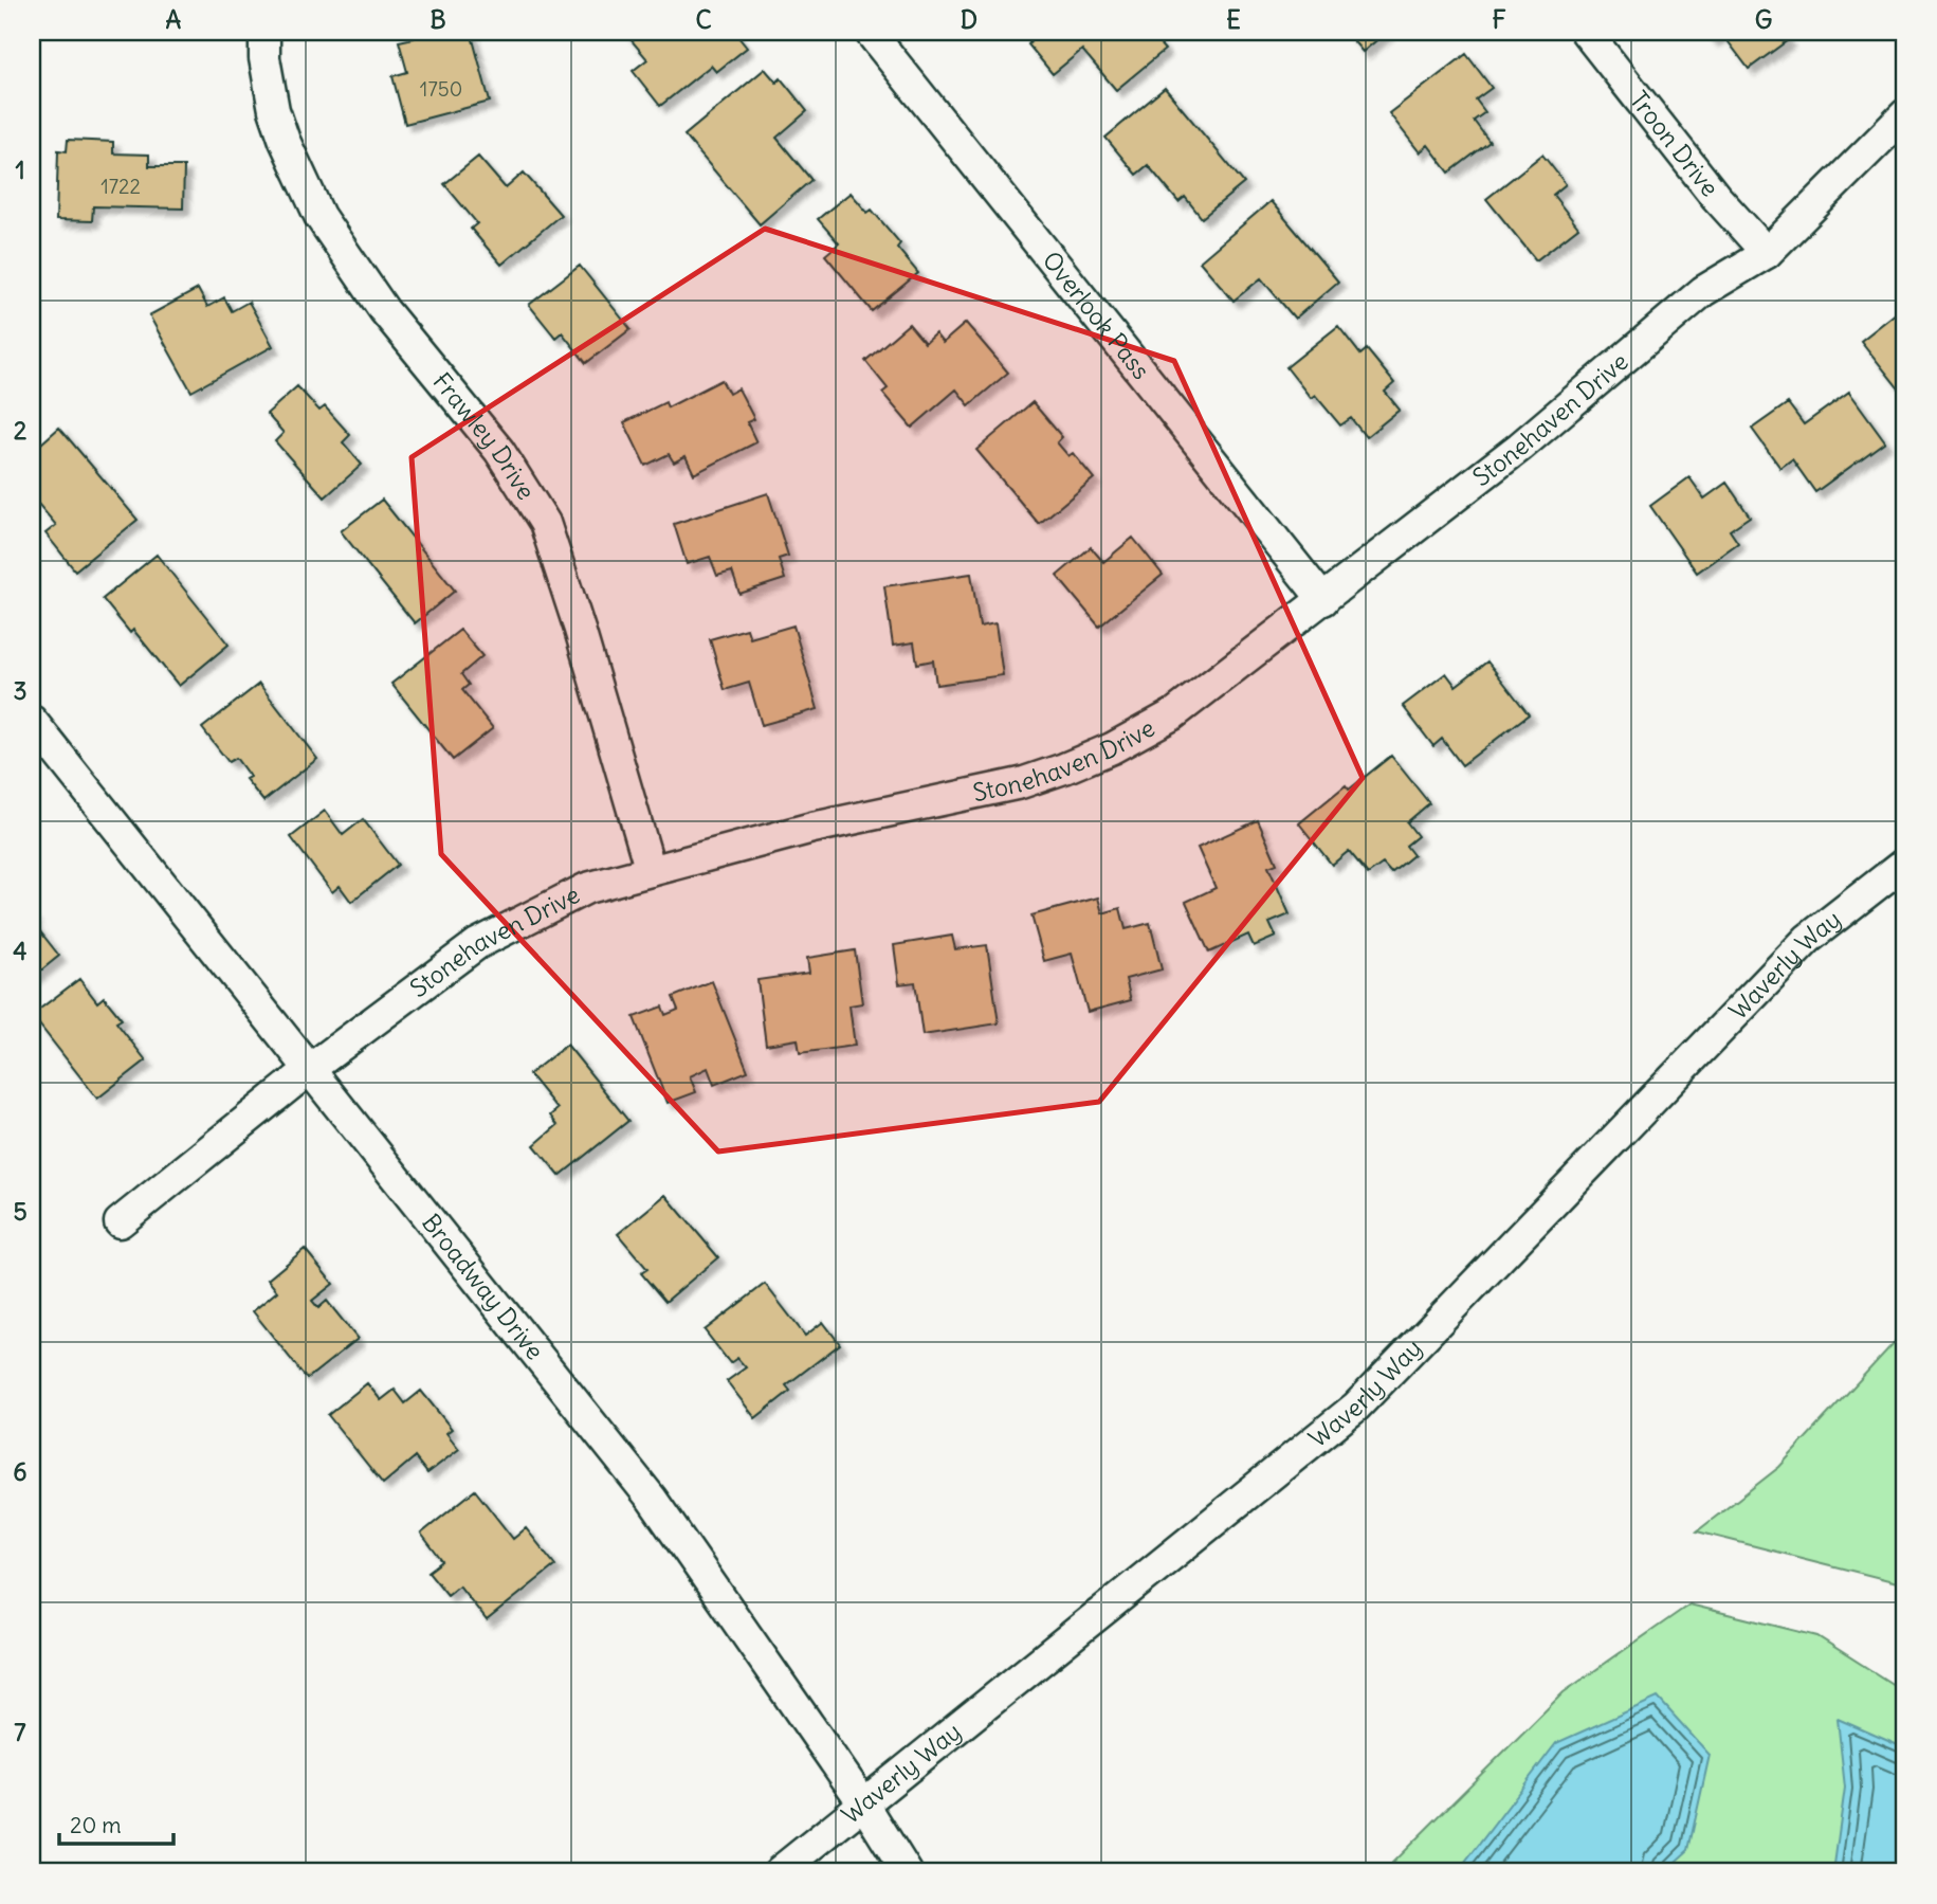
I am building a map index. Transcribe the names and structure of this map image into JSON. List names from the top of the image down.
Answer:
{
  "streets": {
    "street": [
      "Troon Drive",
      "Overlook Pass",
      "Stonehaven Drive",
      "Frawley Drive",
      "Waverly Way",
      "Broadway Drive"
    ]
  },
  "crossings": [
    ["Troon Drive", "Stonehaven Drive"],
    ["Overlook Pass", "Stonehaven Drive"],
    ["Stonehaven Drive", "Frawley Drive"],
    ["Stonehaven Drive", "Broadway Drive"],
    ["Waverly Way", "Broadway Drive"]
  ],
  "house_numbers": ["1750", "1722"],
  "scale_bar": "20 m",
  "grid": {
    "columns": [
      "A",
      "B",
      "C",
      "D",
      "E",
      "F",
      "G"
    ],
    "rows": [
      "1",
      "2",
      "3",
      "4",
      "5",
      "6",
      "7"
    ]
  }
}
